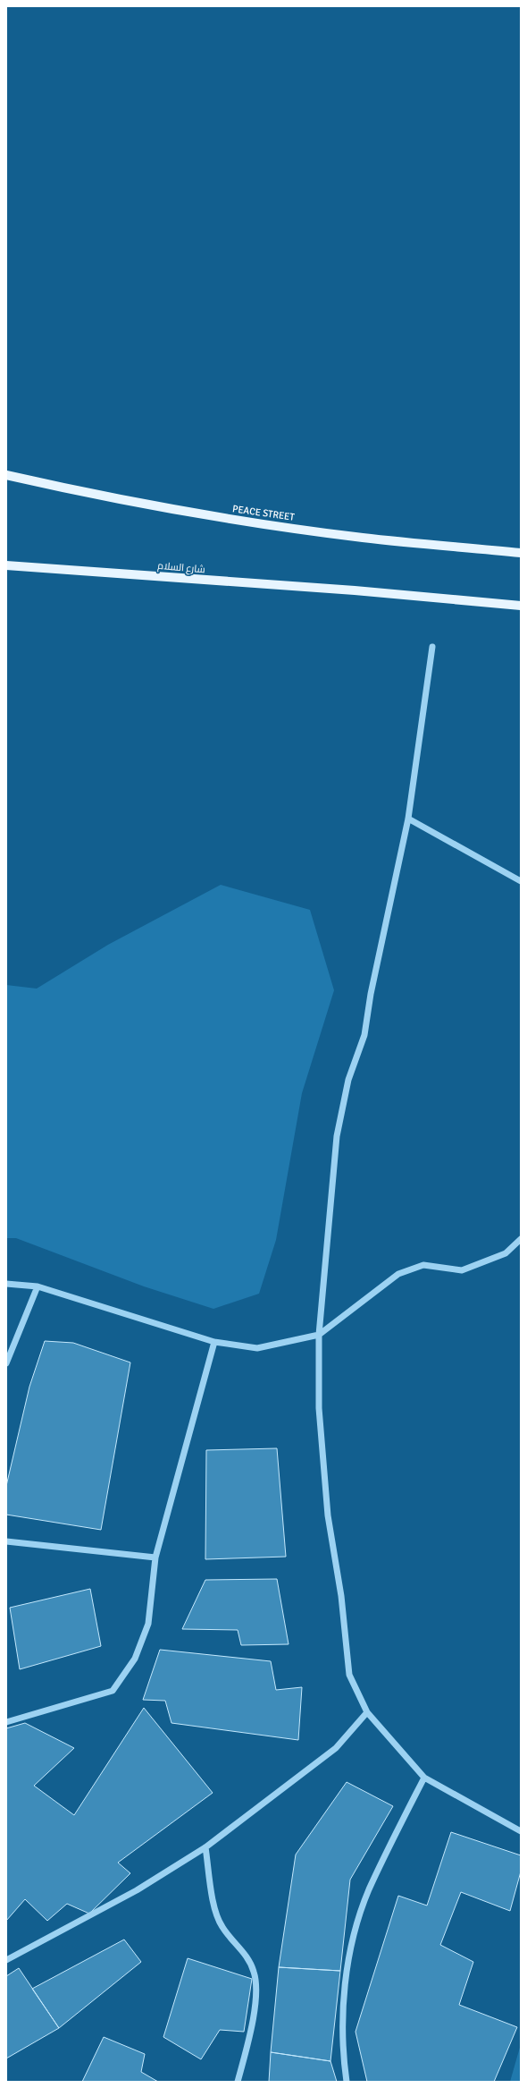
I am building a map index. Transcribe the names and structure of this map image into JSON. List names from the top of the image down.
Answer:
{
  "streets": {
    "main road": ["PEACE STREET", "شارع السلام"]
  }
}
